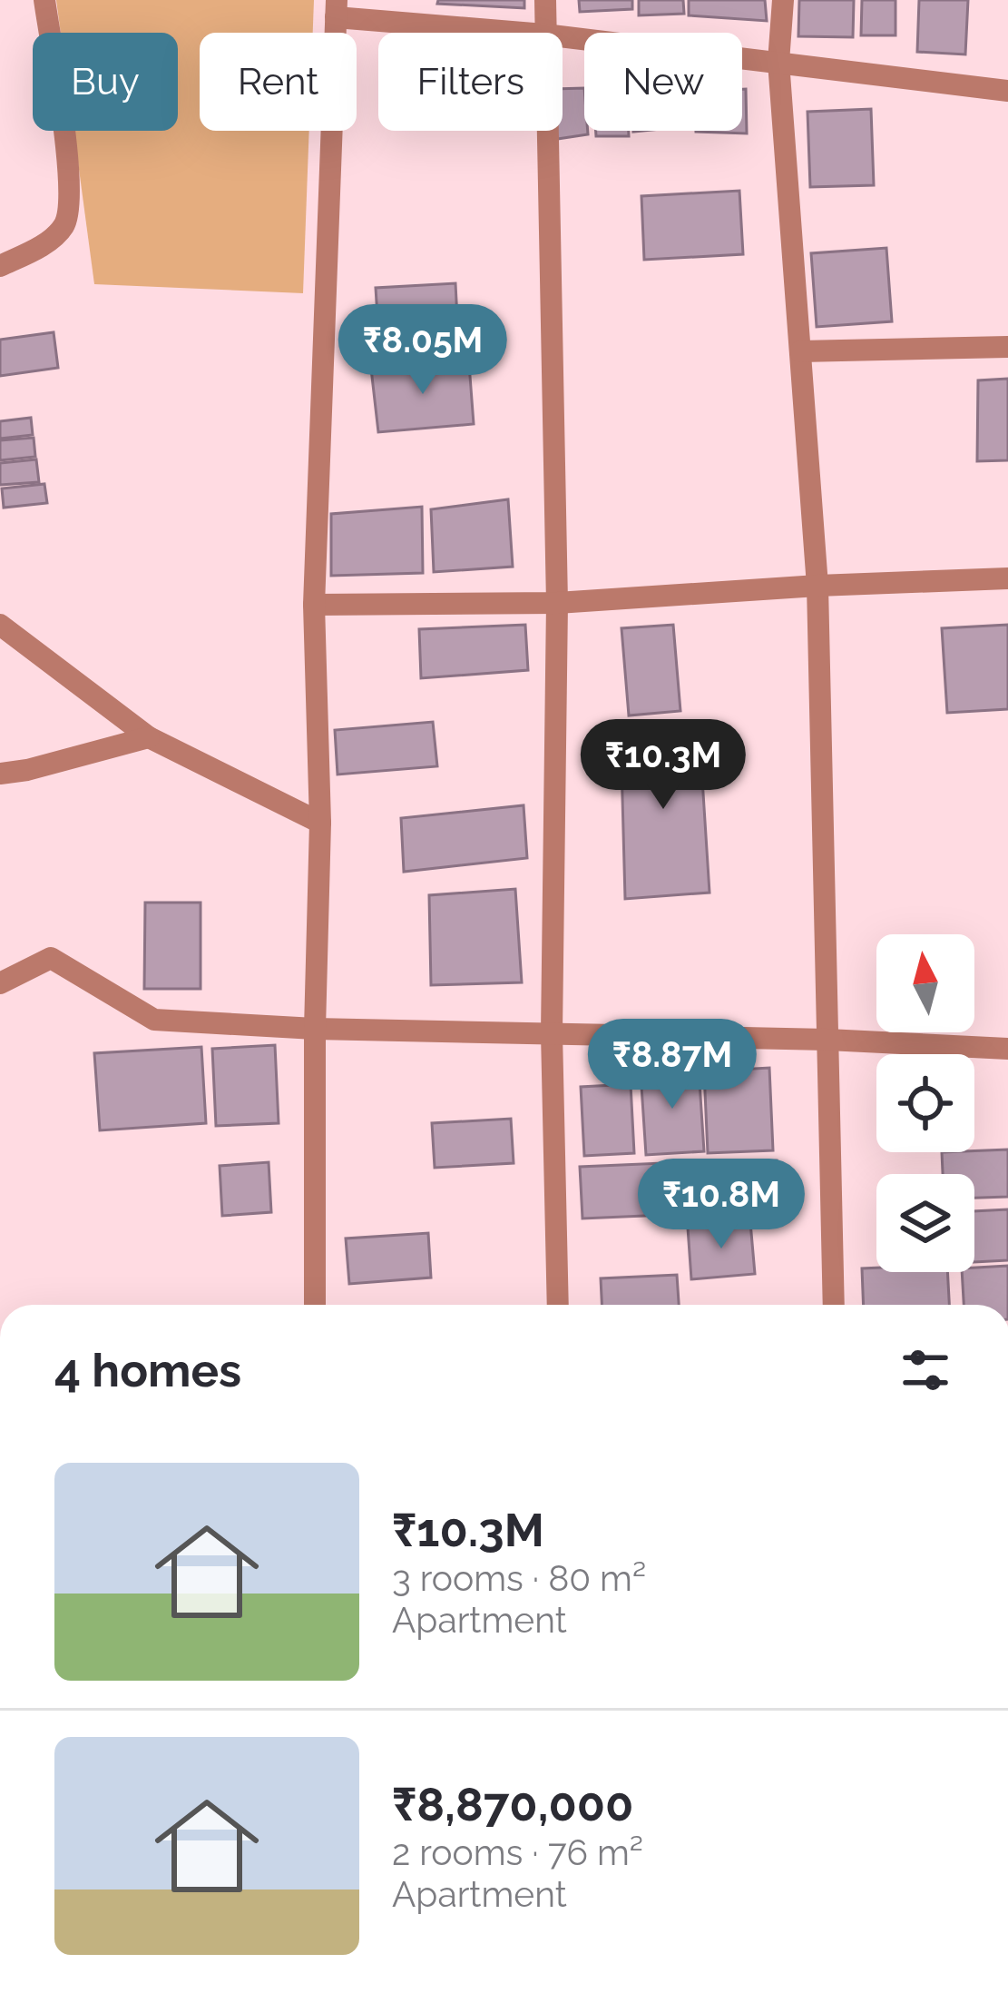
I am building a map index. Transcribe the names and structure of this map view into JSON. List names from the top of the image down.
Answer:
{
  "north": "top",
  "page": {
    "chip": [
      "Buy",
      "Rent",
      "Filters",
      "New"
    ],
    "price": [
      "₹8.05M",
      "₹10.3M",
      "₹8.87M",
      "₹10.8M"
    ],
    "heading": "4 homes",
    "list": [
      {
        "name": "₹10.3M",
        "note": "3 rooms · 80 m² · Apartment"
      },
      {
        "name": "₹8,870,000",
        "note": "2 rooms · 76 m² · Apartment"
      }
    ]
  }
}
